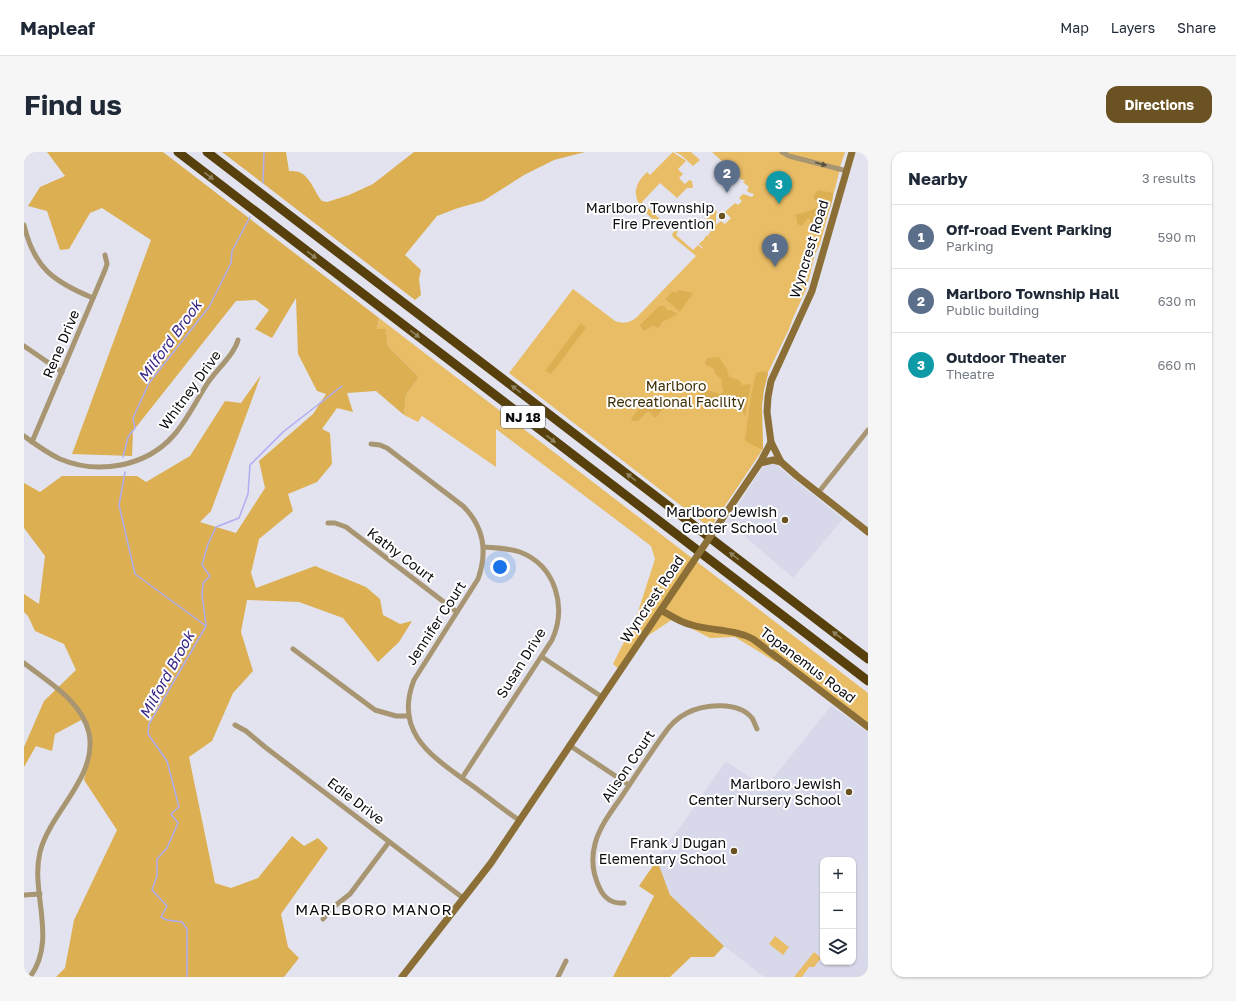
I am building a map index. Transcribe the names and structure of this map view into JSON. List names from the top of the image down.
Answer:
{
  "streets": {
    "highway": ["NJ 18"],
    "street": [
      "Wyncrest Road",
      "Rene Drive",
      "Whitney Drive",
      "Kathy Court",
      "Jennifer Court",
      "Susan Drive",
      "Topanemus Road",
      "Alison Court",
      "Edie Drive"
    ]
  },
  "crossings": [
    ["Wyncrest Road", "Jennifer Court"],
    ["Wyncrest Road", "Topanemus Road"],
    ["Wyncrest Road", "Edie Drive"],
    ["Rene Drive", "Whitney Drive"],
    ["Kathy Court", "Jennifer Court"],
    ["Jennifer Court", "Susan Drive"]
  ],
  "districts": ["MARLBORO MANOR"],
  "water": ["Milford Brook"],
  "parks": ["Marlboro Recreational Facility"],
  "places": [
    "Marlboro Township Fire Prevention",
    "Marlboro Jewish Center School",
    "Marlboro Jewish Center Nursery School",
    "Frank J Dugan Elementary School"
  ],
  "page": {
    "header": "Mapleaf",
    "nav": ["Map", "Layers", "Share"],
    "buttons": "Directions",
    "title": "Find us",
    "heading": ["Nearby", "3 results"],
    "pins": ["2", "3", "1"],
    "list": [
      {
        "mark": "1",
        "name": "Off-road Event Parking",
        "note": "Parking",
        "value": "590 m"
      },
      {
        "mark": "2",
        "name": "Marlboro Township Hall",
        "note": "Public building",
        "value": "630 m"
      },
      {
        "mark": "3",
        "name": "Outdoor Theater",
        "note": "Theatre",
        "value": "660 m"
      }
    ],
    "map_buttons": ["+", "−"]
  }
}
